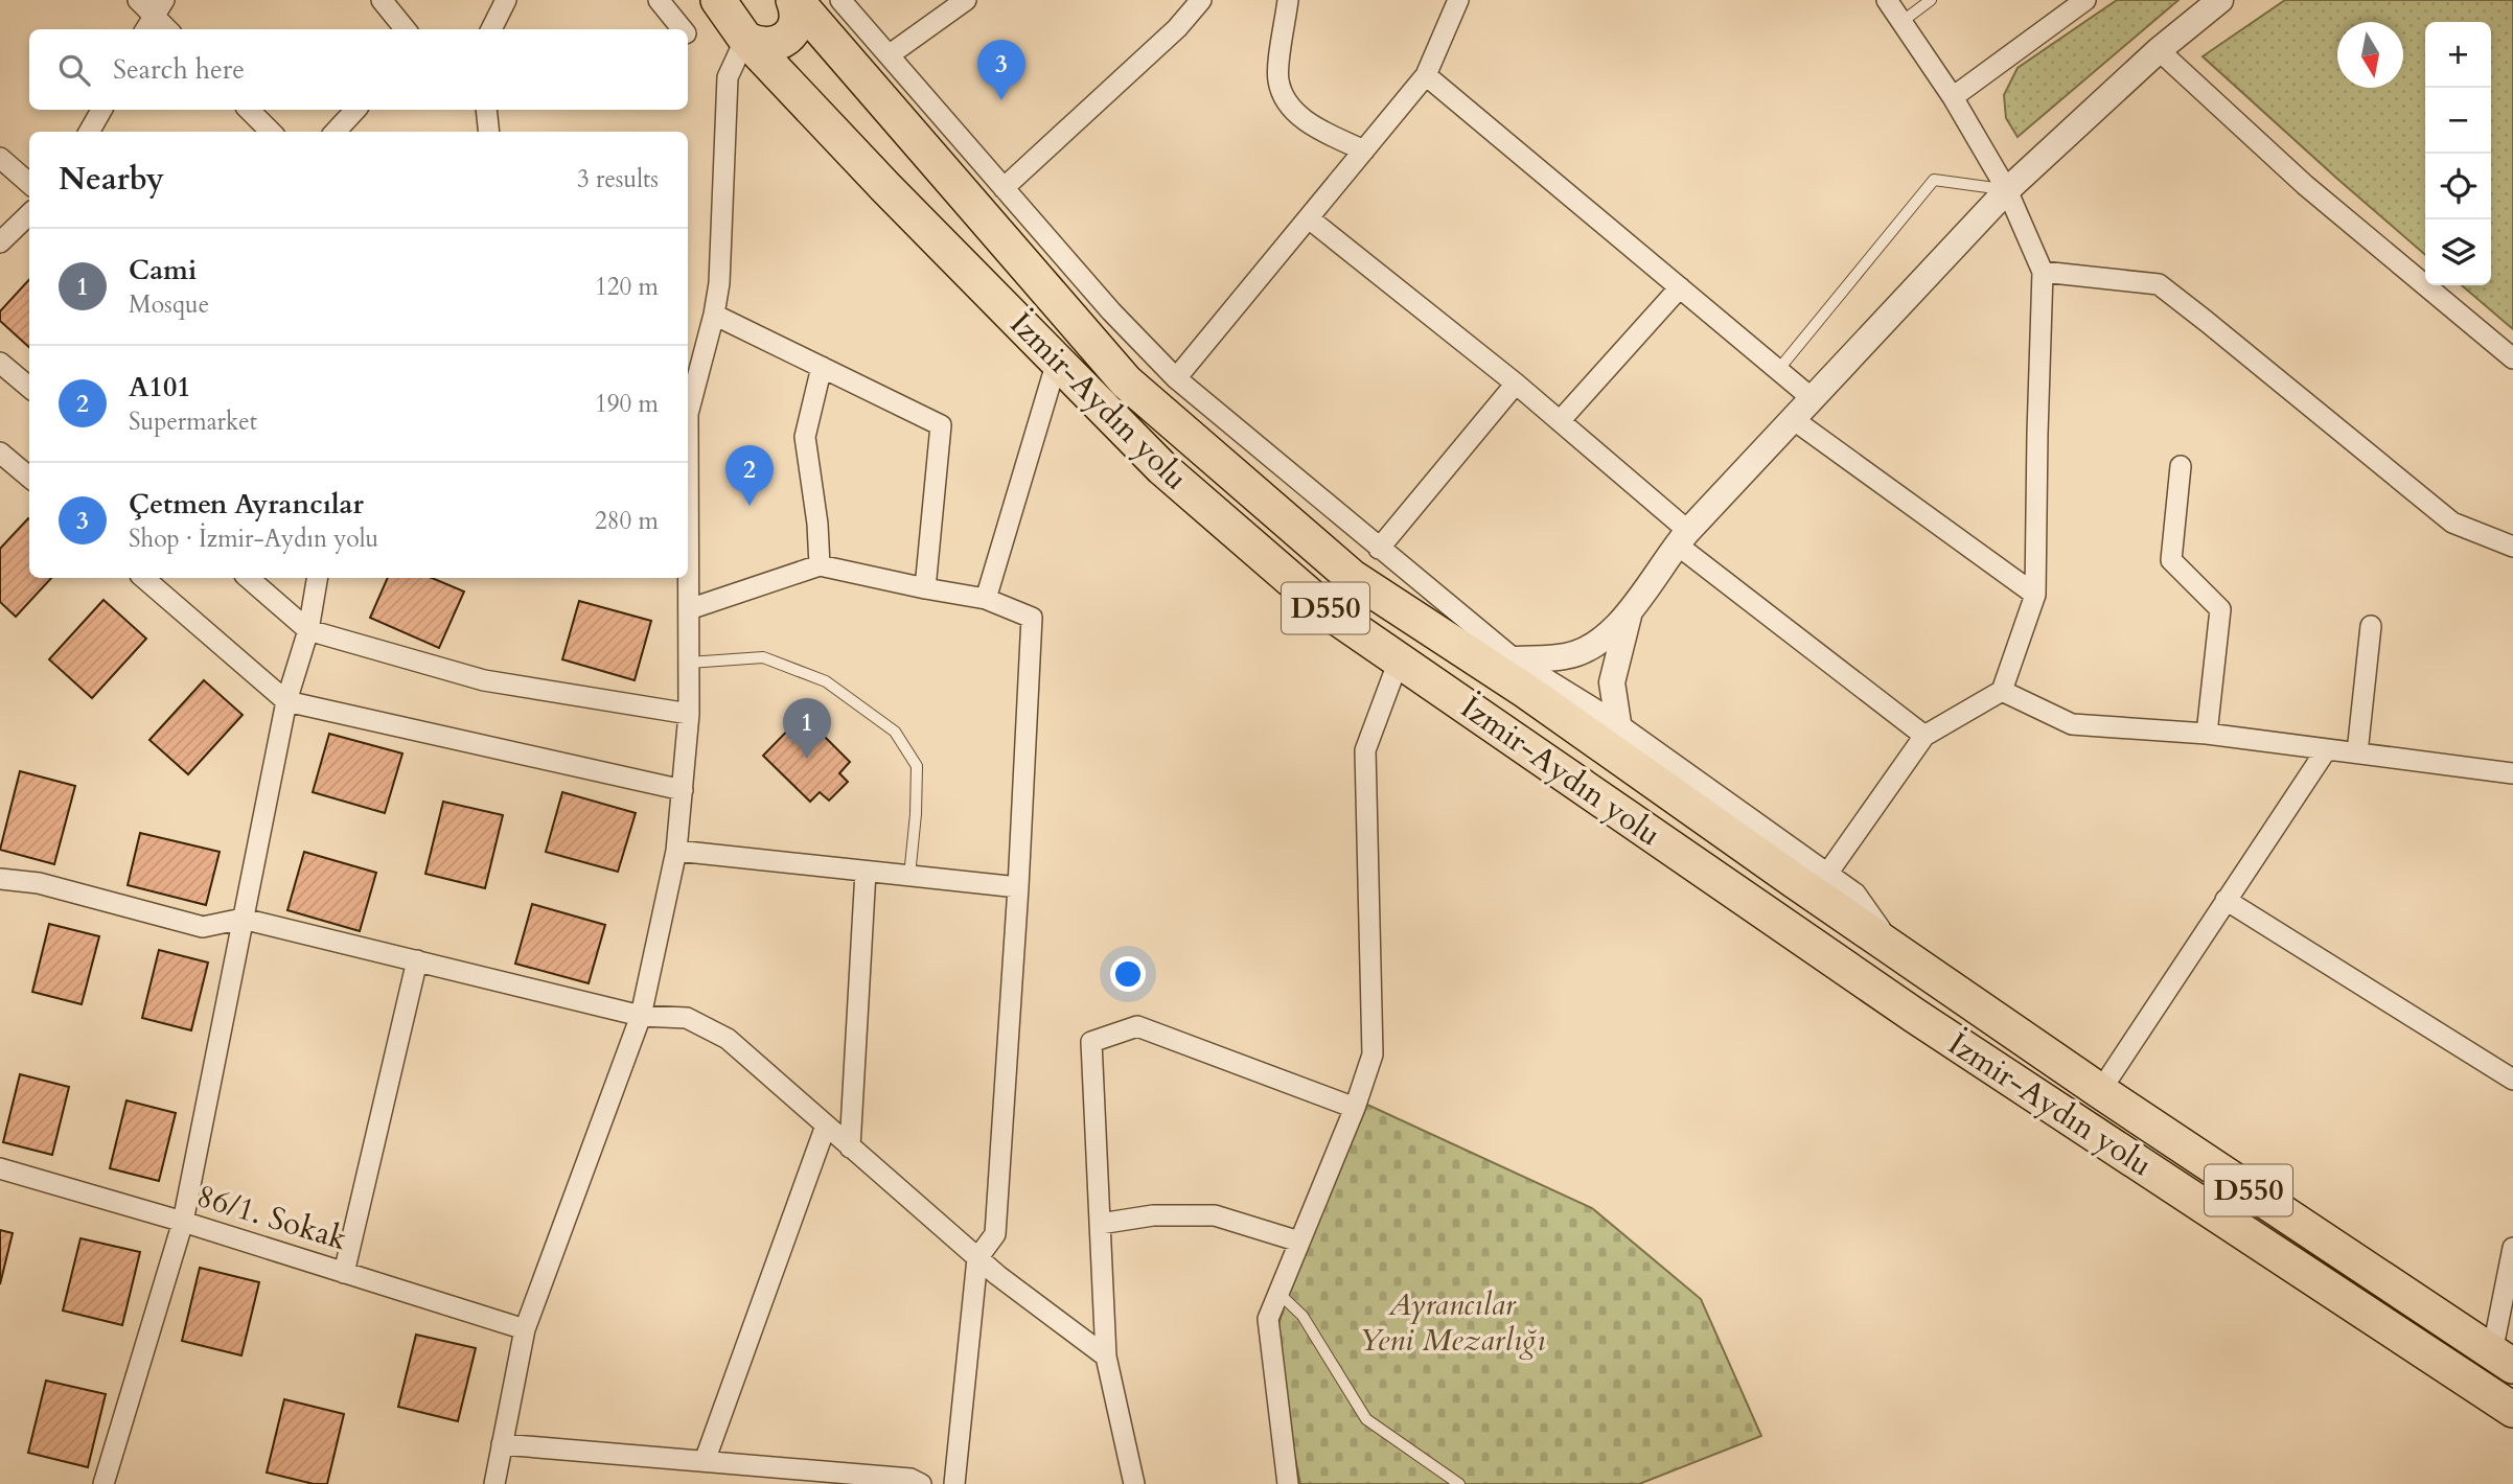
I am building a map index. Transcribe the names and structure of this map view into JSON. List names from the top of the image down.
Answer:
{
  "streets": {
    "highway": ["İzmir-Aydın yolu", "D550"],
    "street": ["86/1. Sokak"]
  },
  "parks": ["Ayrancılar Yeni Mezarlığı"],
  "north": "bottom",
  "page": {
    "map_buttons": ["+", "−"],
    "search": "Search here",
    "pins": ["3", "2", "1"],
    "heading": ["Nearby", "3 results"],
    "list": [
      {
        "mark": "1",
        "name": "Cami",
        "note": "Mosque",
        "value": "120 m"
      },
      {
        "mark": "2",
        "name": "A101",
        "note": "Supermarket",
        "value": "190 m"
      },
      {
        "mark": "3",
        "name": "Çetmen Ayrancılar",
        "note": "Shop · İzmir-Aydın yolu",
        "value": "280 m"
      }
    ]
  }
}
